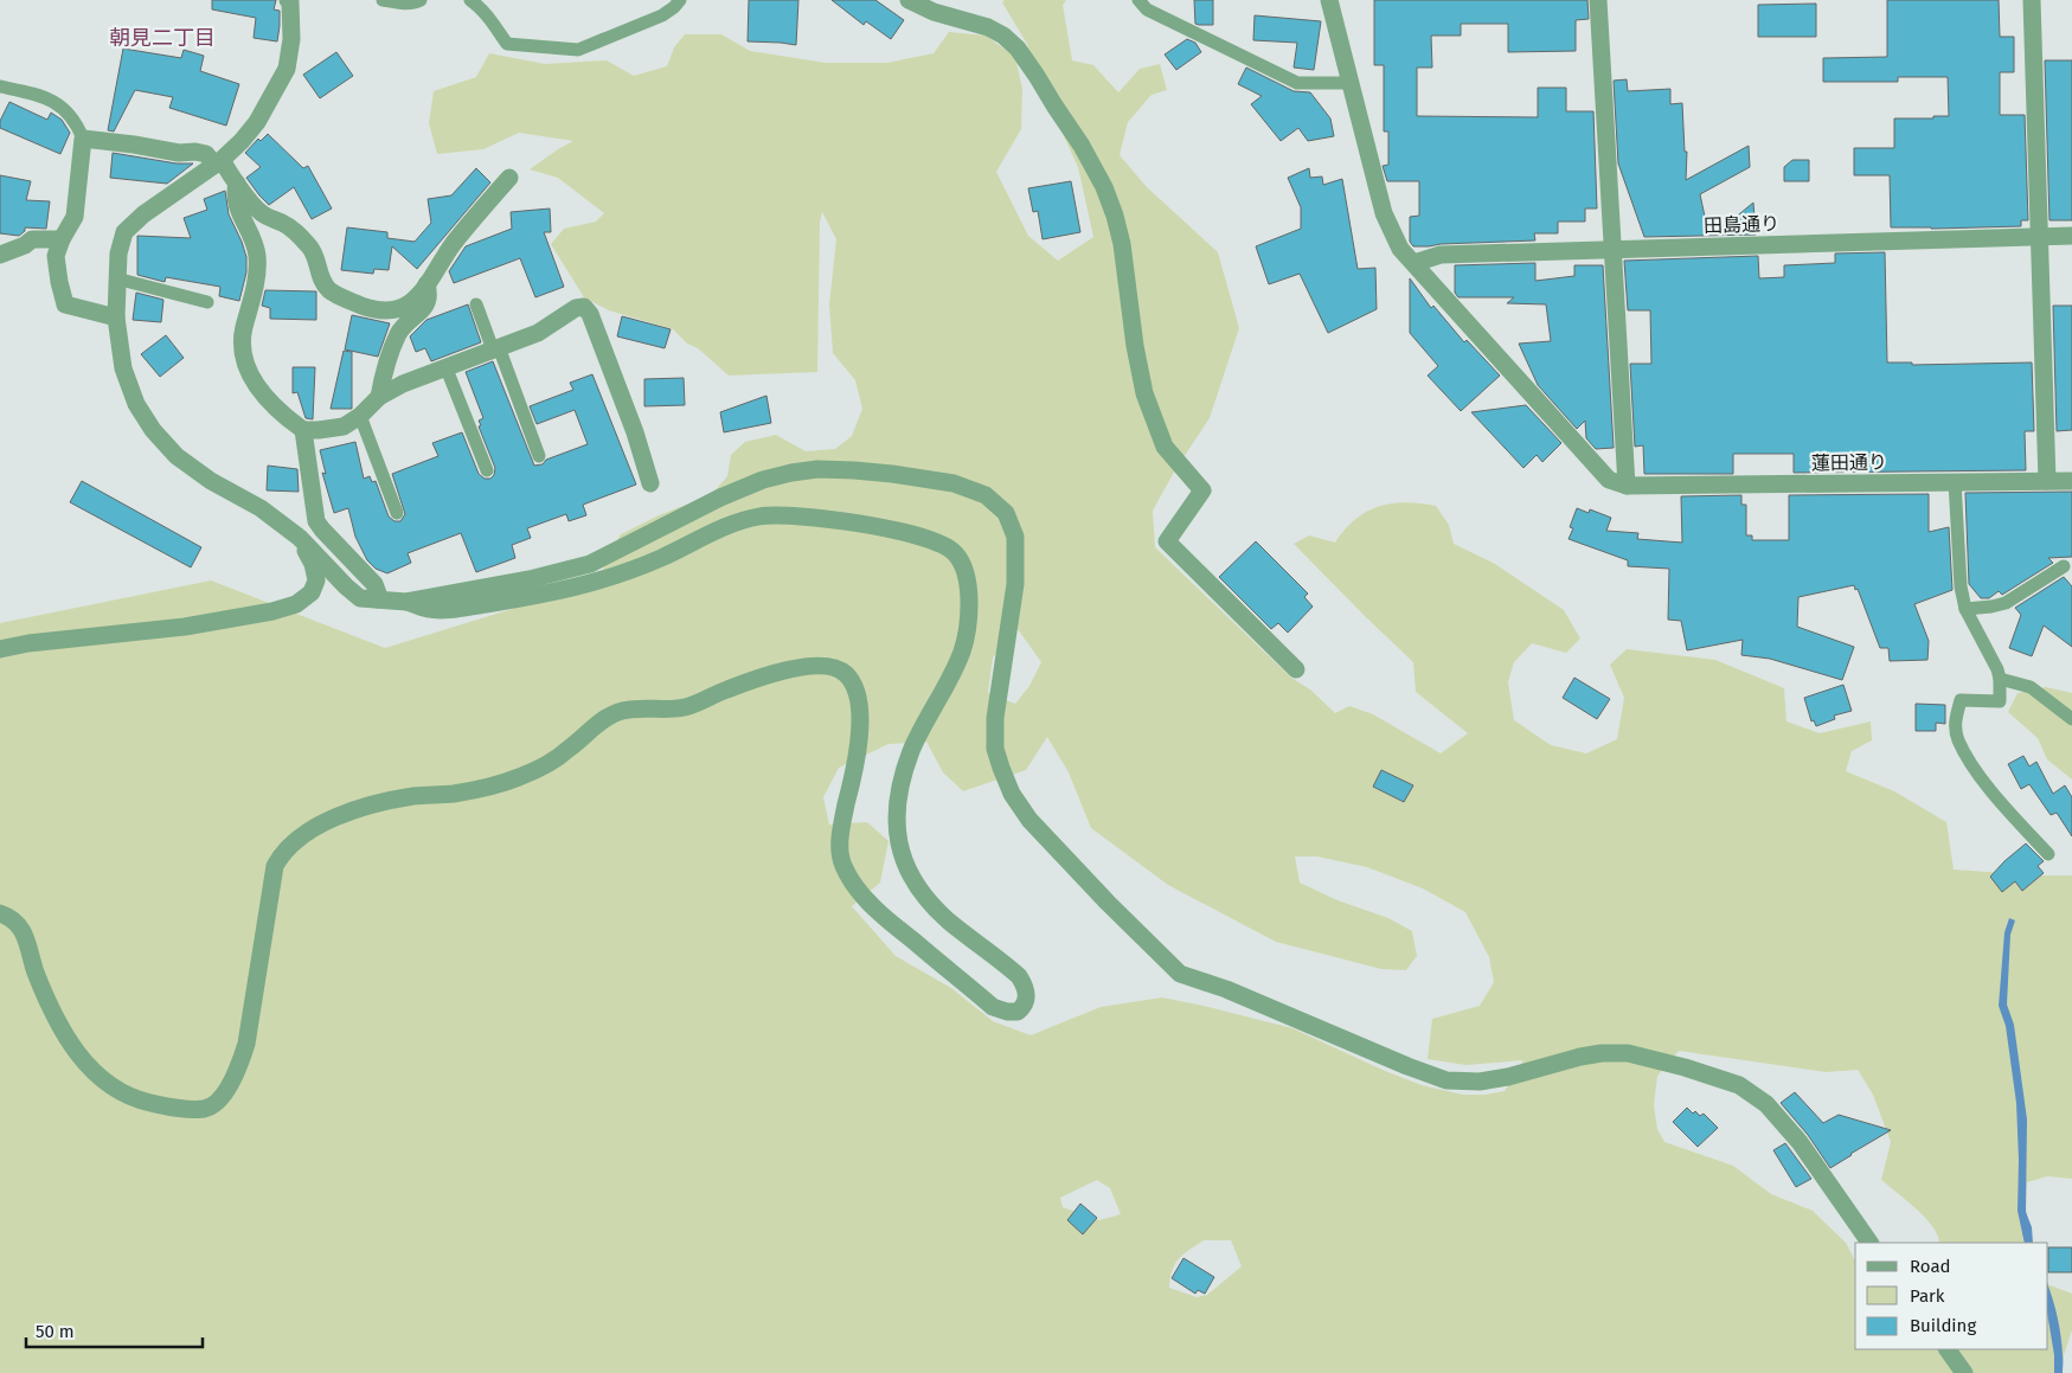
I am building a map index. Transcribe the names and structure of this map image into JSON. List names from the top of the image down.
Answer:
{
  "streets": {
    "street": ["田島通り", "蓮田通り"]
  },
  "districts": ["朝見二丁目"],
  "legend": ["Road", "Park", "Building"],
  "scale_bar": "50 m"
}
